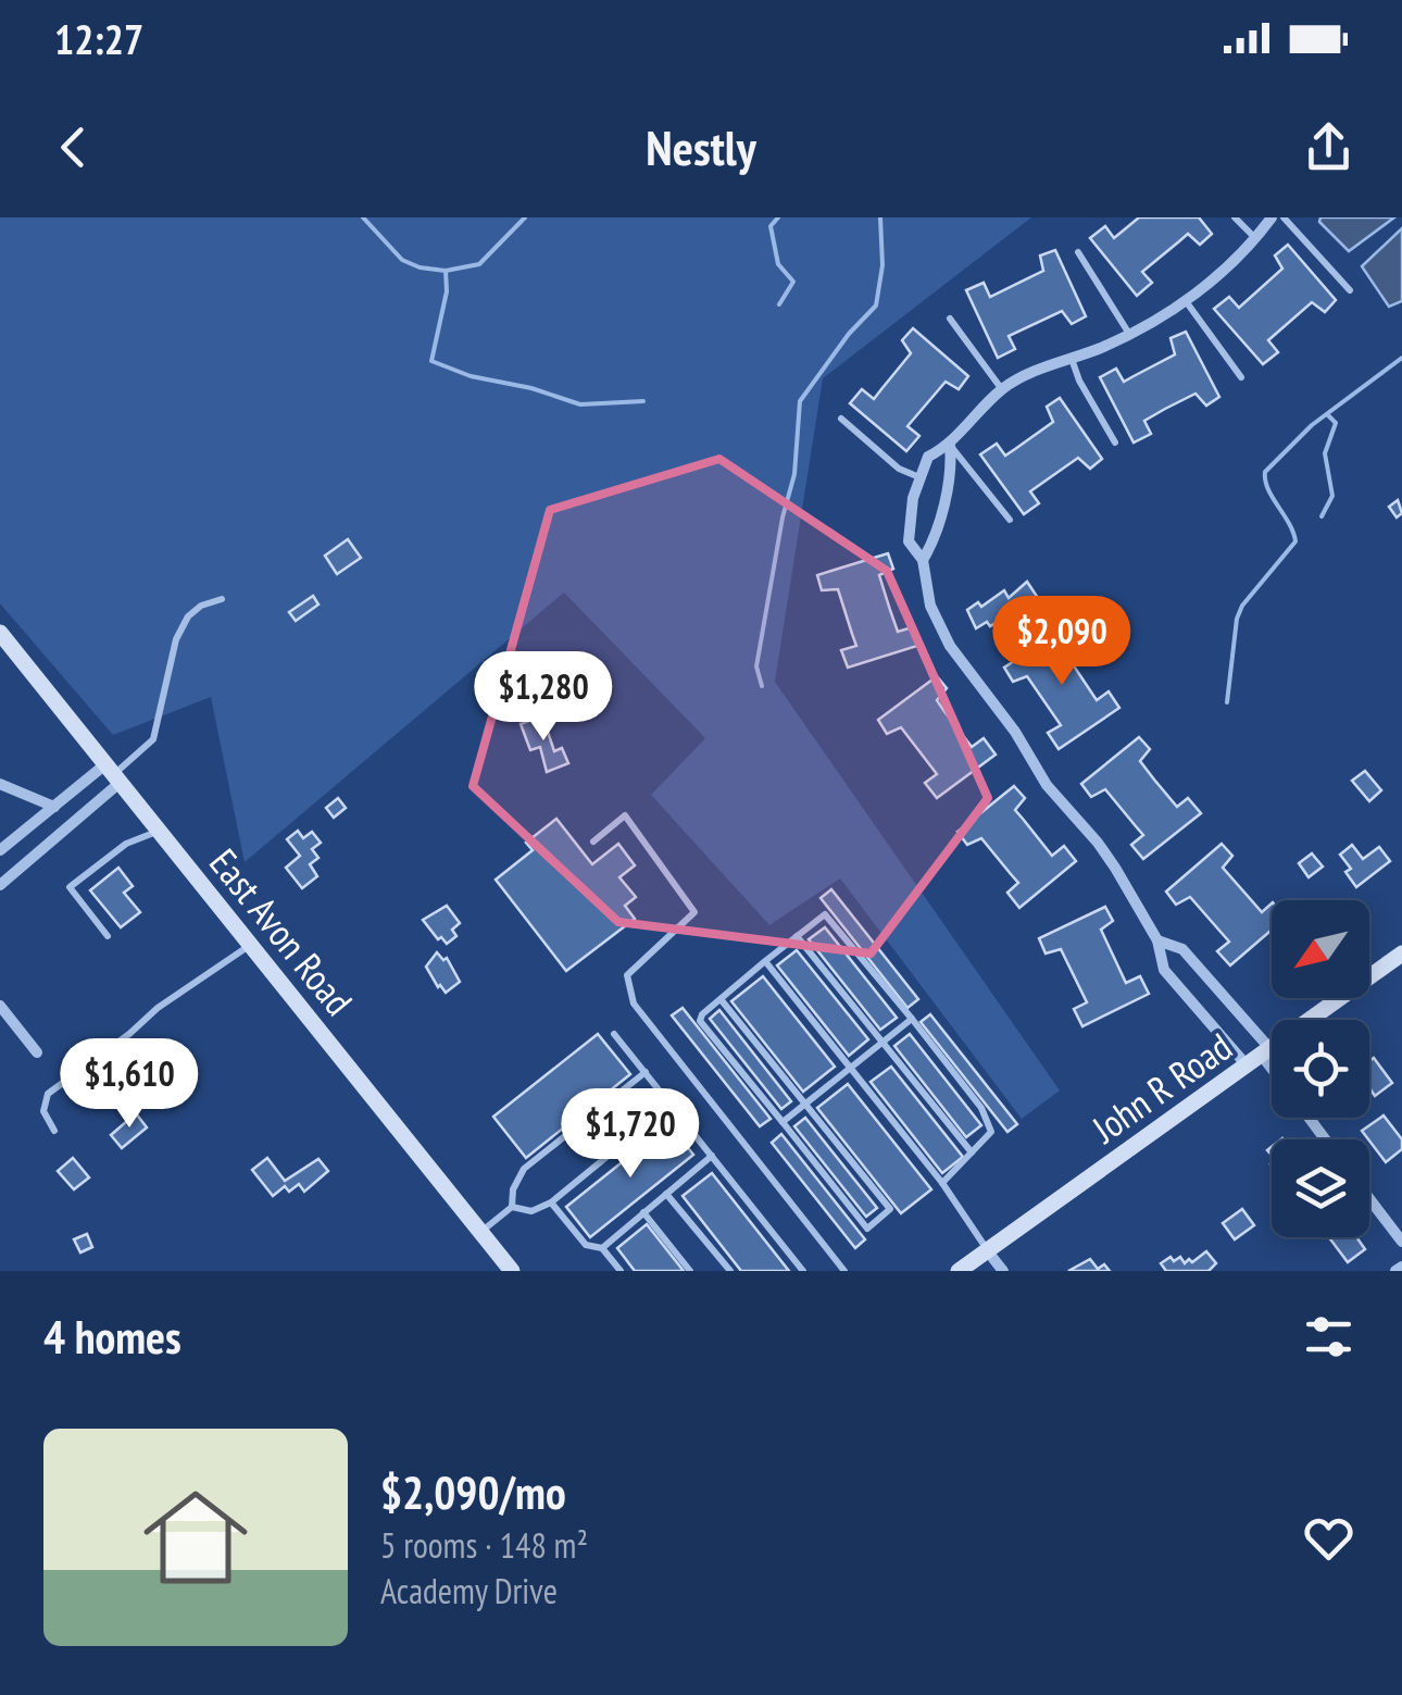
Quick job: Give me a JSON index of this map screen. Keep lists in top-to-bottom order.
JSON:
{
  "streets": {
    "main road": ["East Avon Road", "John R Road"]
  },
  "north": "bottom left",
  "page": {
    "status": "12:27",
    "header": "Nestly",
    "price": [
      "$2,090",
      "$1,280",
      "$1,610",
      "$1,720"
    ],
    "heading": "4 homes",
    "list": [
      {
        "name": "$2,090/mo",
        "note": "5 rooms · 148 m² · Academy Drive"
      }
    ]
  }
}
